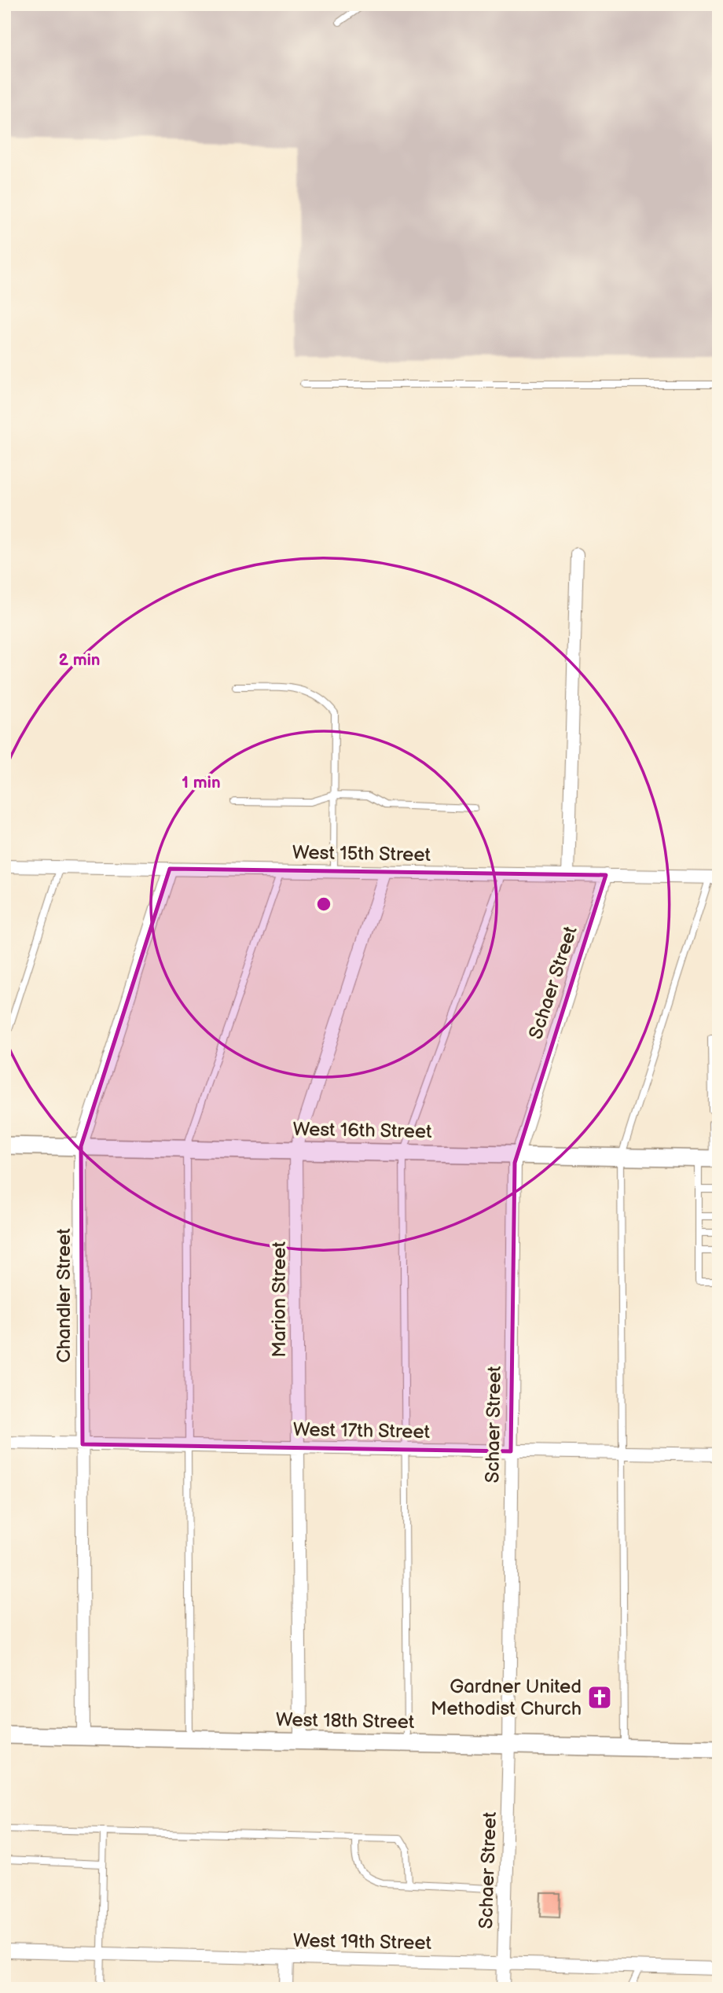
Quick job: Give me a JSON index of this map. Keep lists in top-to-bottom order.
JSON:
{
  "streets": {
    "street": [
      "West 15th Street",
      "Schaer Street",
      "West 16th Street",
      "Chandler Street",
      "Marion Street",
      "West 17th Street",
      "West 18th Street",
      "West 19th Street"
    ]
  },
  "crossings": [
    ["West 15th Street", "Schaer Street"],
    ["West 15th Street", "Chandler Street"],
    ["West 15th Street", "Marion Street"],
    ["Schaer Street", "West 16th Street"],
    ["Schaer Street", "West 17th Street"],
    ["Schaer Street", "West 18th Street"],
    ["Schaer Street", "West 19th Street"],
    ["West 16th Street", "Chandler Street"],
    ["West 16th Street", "Marion Street"],
    ["Chandler Street", "West 17th Street"],
    ["Chandler Street", "West 18th Street"],
    ["Marion Street", "West 17th Street"],
    ["Marion Street", "West 18th Street"]
  ],
  "places": {
    "church": ["Gardner United Methodist Church"]
  },
  "rings": ["2 min", "1 min"]
}
